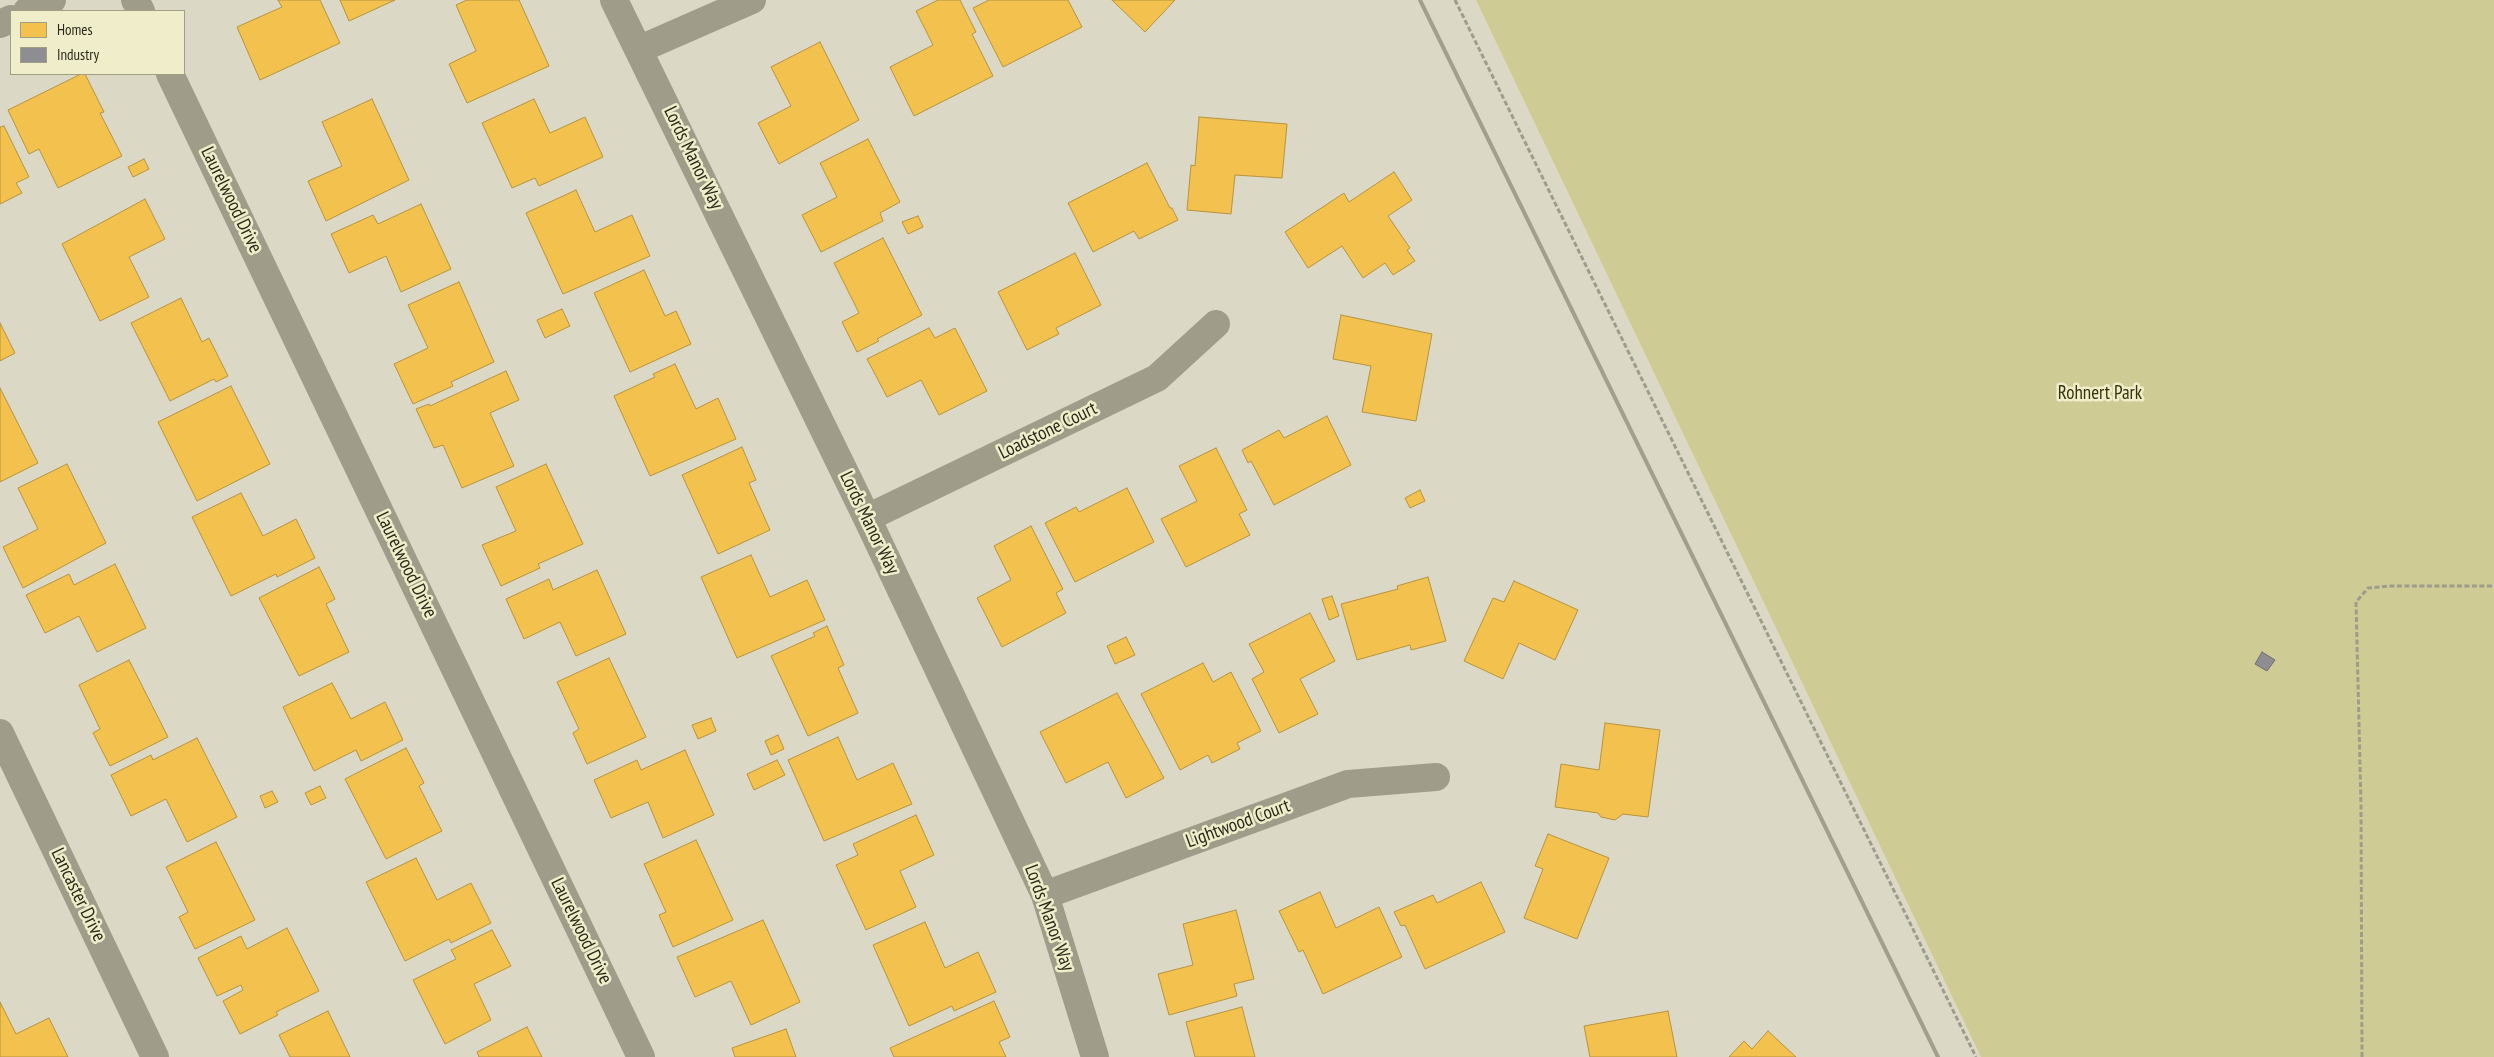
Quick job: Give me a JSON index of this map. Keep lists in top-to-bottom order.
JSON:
{
  "streets": {
    "street": [
      "Lords Manor Way",
      "Laurelwood Drive",
      "Loadstone Court",
      "Lightwood Court",
      "Lancaster Drive"
    ]
  },
  "crossings": [
    ["Lords Manor Way", "Loadstone Court"],
    ["Lords Manor Way", "Lightwood Court"]
  ],
  "parks": ["Rohnert Park"],
  "legend": ["Homes", "Industry"]
}
